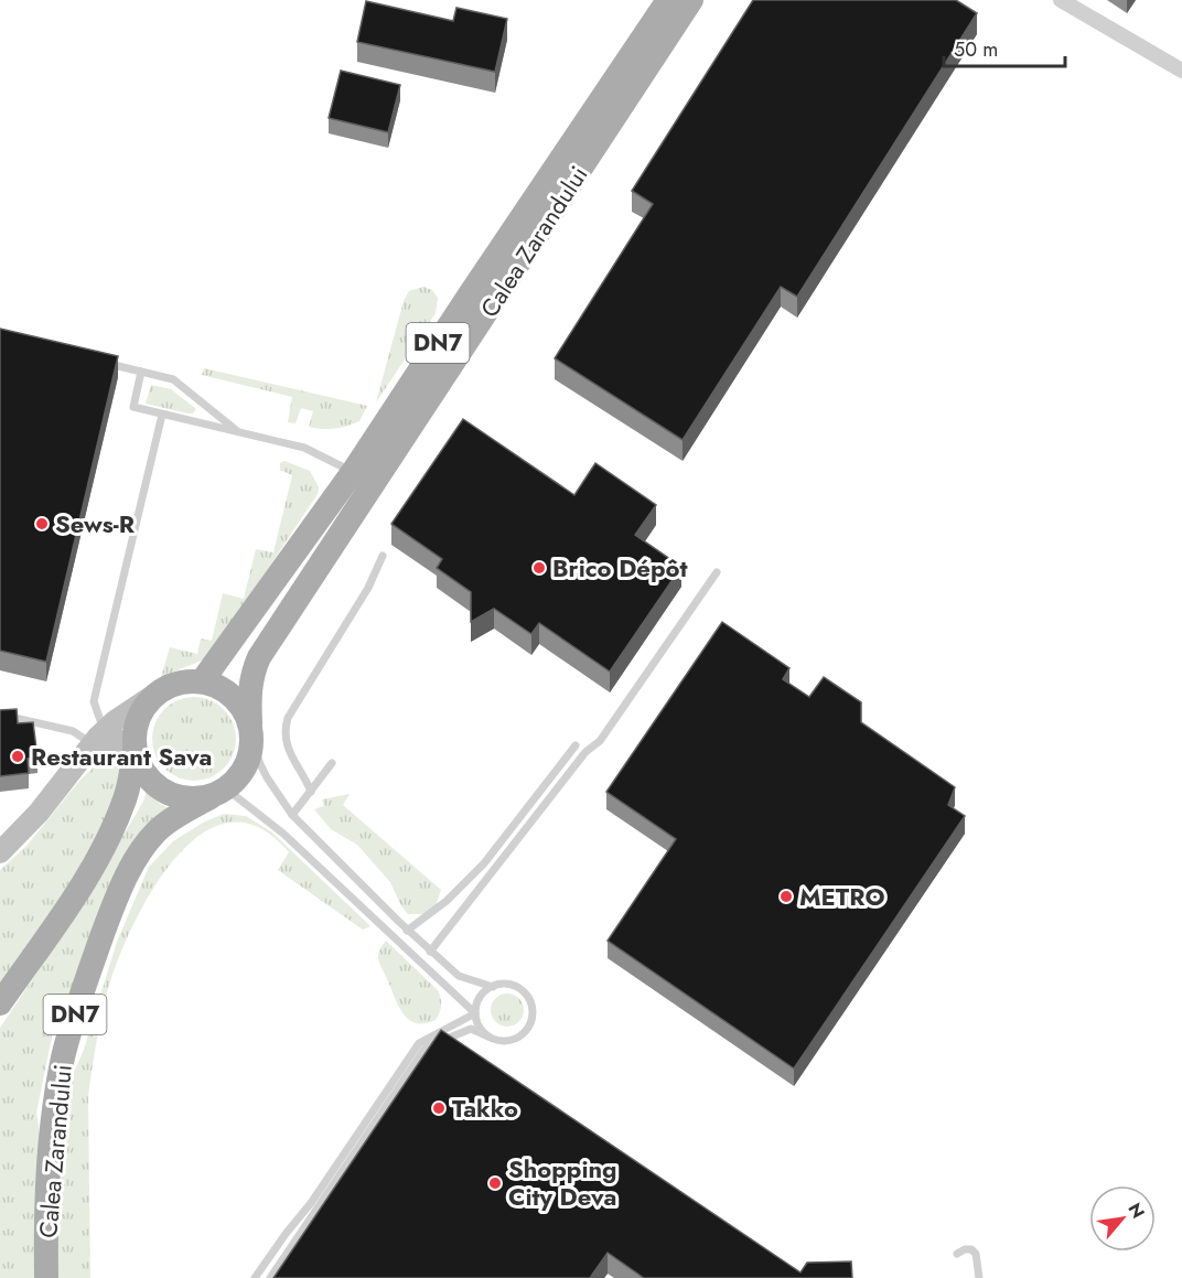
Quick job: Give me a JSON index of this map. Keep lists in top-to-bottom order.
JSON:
{
  "streets": {
    "main road": ["Calea Zarandului", "DN7"]
  },
  "crossings": [
    ["Calea Zarandului", "DN7"]
  ],
  "places": [
    "Sews-R",
    "Brico Dépôt",
    "Restaurant Sava",
    "METRO",
    "Takko",
    "Shopping City Deva"
  ],
  "scale_bar": "50 m",
  "north": "top right"
}
